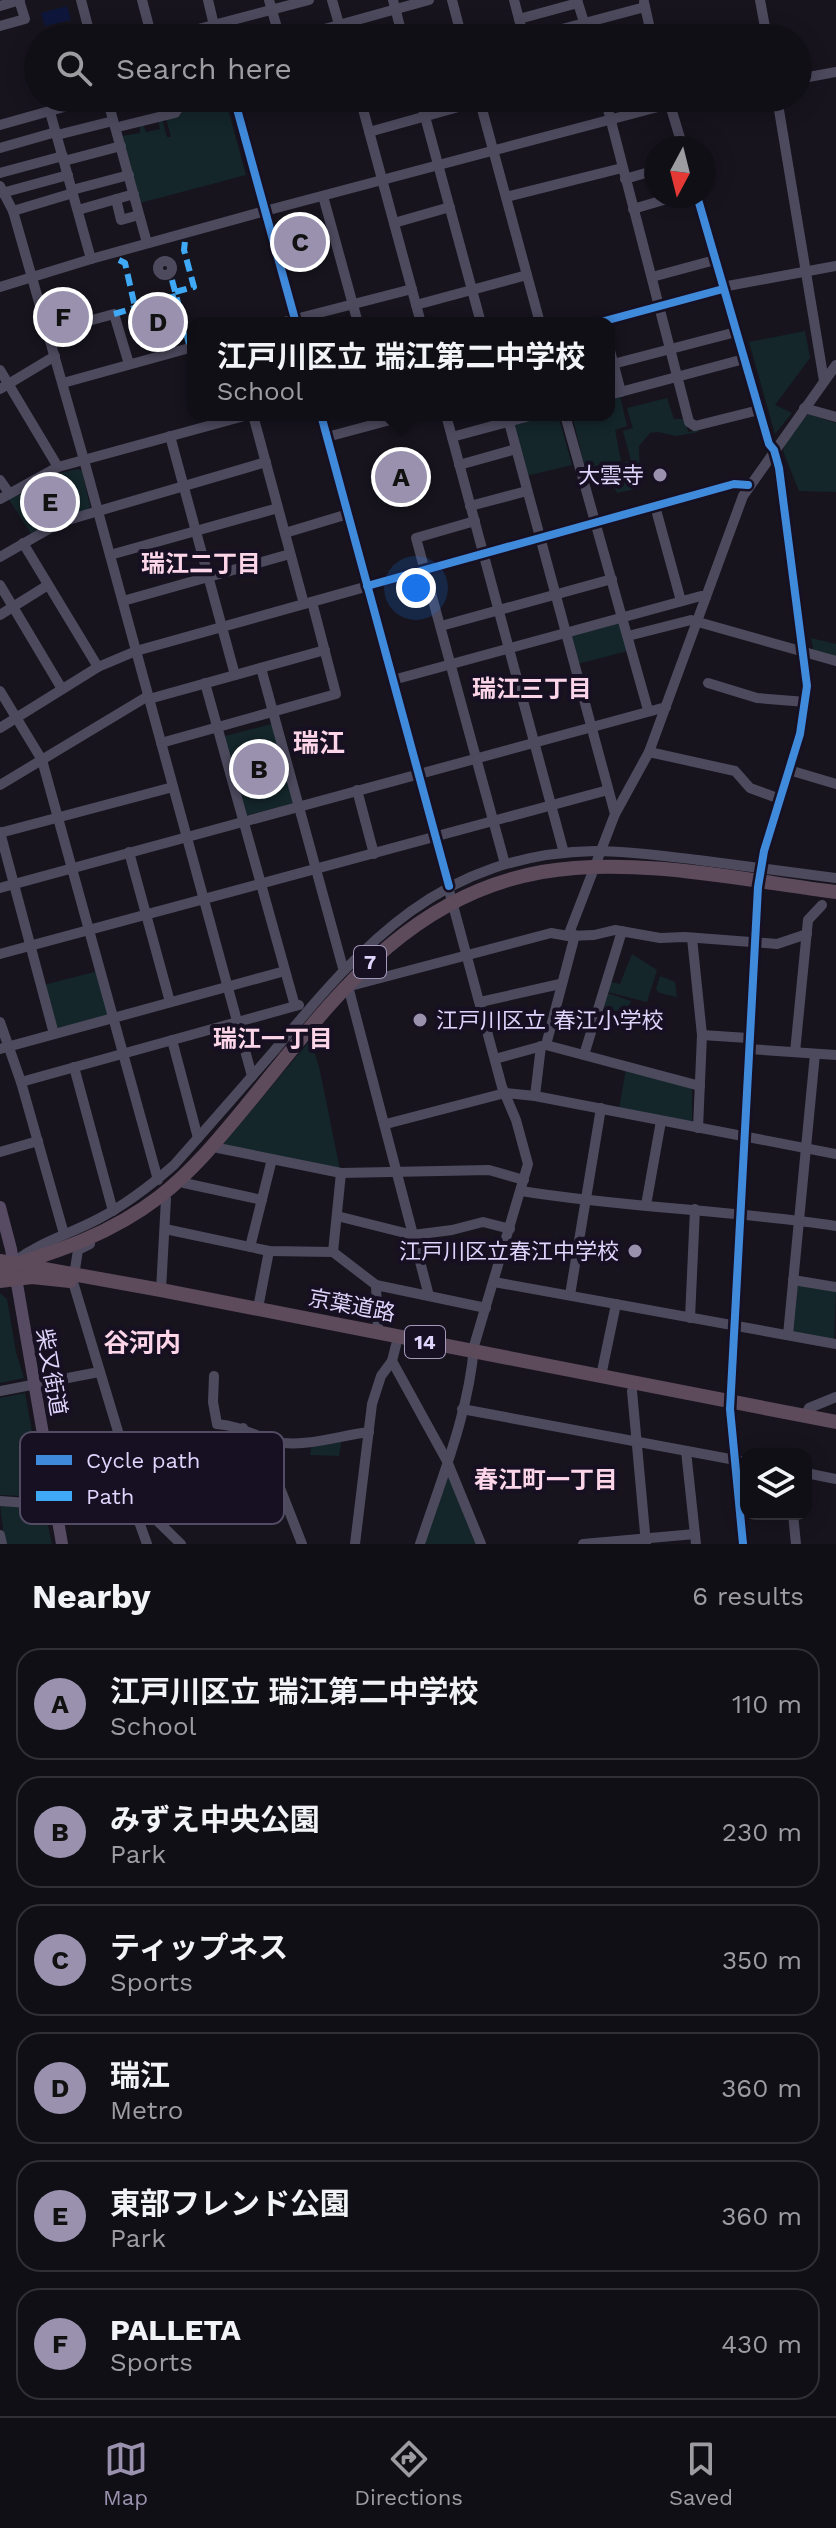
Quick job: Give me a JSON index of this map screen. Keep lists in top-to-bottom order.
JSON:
{
  "streets": {
    "highway": ["7", "京葉道路", "14"],
    "main road": ["柴又街道"]
  },
  "crossings": [
    ["7", "京葉道路"],
    ["7", "柴又街道"],
    ["京葉道路", "柴又街道"]
  ],
  "districts": [
    "瑞江二丁目",
    "瑞江三丁目",
    "瑞江",
    "瑞江一丁目",
    "谷河内",
    "春江町一丁目"
  ],
  "places": ["大雲寺", "江戸川区立 春江小学校", "江戸川区立春江中学校"],
  "legend": ["Cycle path", "Path"],
  "north": "bottom",
  "page": {
    "search": "Search here",
    "pins": [
      "C",
      "F",
      "D",
      "A",
      "E",
      "B"
    ],
    "popup": ["江戸川区立 瑞江第二中学校", "School"],
    "heading": ["Nearby", "6 results"],
    "list": [
      {
        "mark": "A",
        "name": "江戸川区立 瑞江第二中学校",
        "note": "School",
        "value": "110 m"
      },
      {
        "mark": "B",
        "name": "みずえ中央公園",
        "note": "Park",
        "value": "230 m"
      },
      {
        "mark": "C",
        "name": "ティップネス",
        "note": "Sports",
        "value": "350 m"
      },
      {
        "mark": "D",
        "name": "瑞江",
        "note": "Metro",
        "value": "360 m"
      },
      {
        "mark": "E",
        "name": "東部フレンド公園",
        "note": "Park",
        "value": "360 m"
      },
      {
        "mark": "F",
        "name": "PALLETA",
        "note": "Sports",
        "value": "430 m"
      }
    ],
    "nav": ["Map", "Directions", "Saved"]
  }
}
